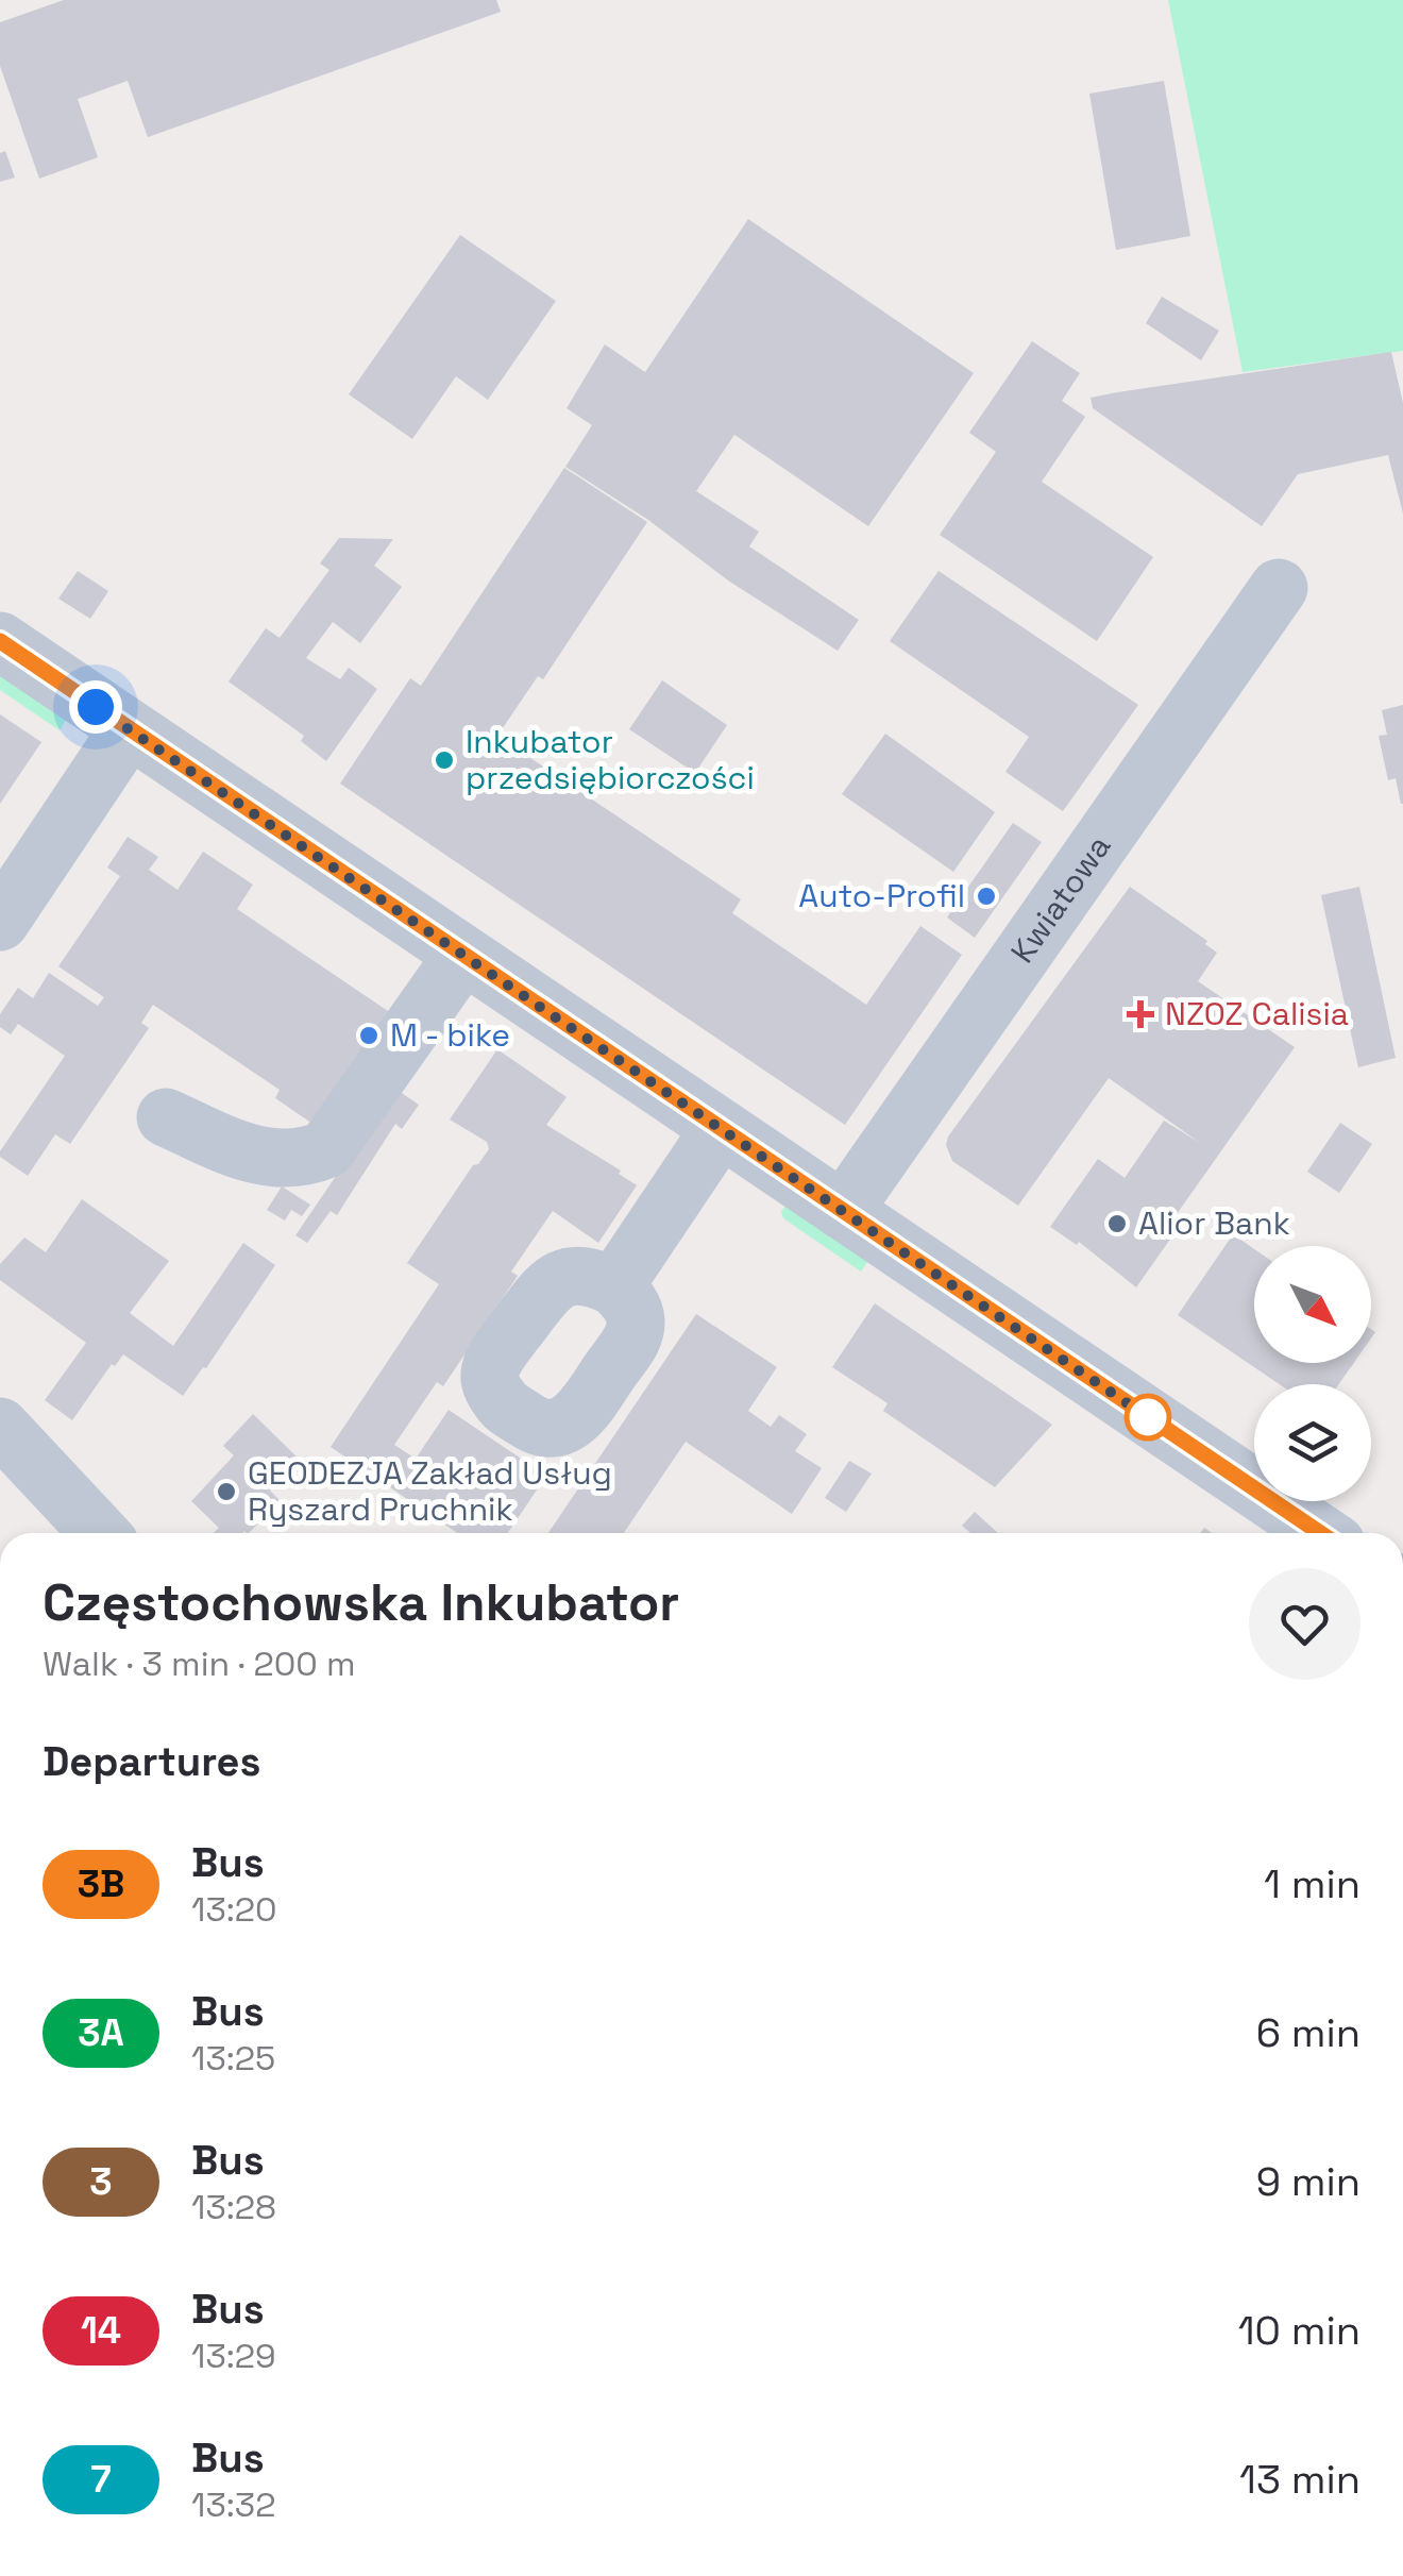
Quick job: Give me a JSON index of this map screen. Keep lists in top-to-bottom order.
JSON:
{
  "streets": {
    "street": ["Kwiatowa"]
  },
  "places": {
    "other": [
      "Inkubator przedsiębiorczości",
      "Auto-Profil",
      "M - bike",
      "Alior Bank",
      "GEODEZJA Zakład Usług Ryszard Pruchnik"
    ],
    "health": ["NZOZ Calisia"]
  },
  "lines": ["bus line 3B"],
  "north": "bottom right",
  "page": {
    "heading": [
      ["Częstochowska Inkubator", "Walk · 3 min · 200 m"],
      "Departures"
    ],
    "list": [
      {
        "mark": "3B",
        "name": "Bus",
        "note": "13:20",
        "value": "1 min"
      },
      {
        "mark": "3A",
        "name": "Bus",
        "note": "13:25",
        "value": "6 min"
      },
      {
        "mark": "3",
        "name": "Bus",
        "note": "13:28",
        "value": "9 min"
      },
      {
        "mark": "14",
        "name": "Bus",
        "note": "13:29",
        "value": "10 min"
      },
      {
        "mark": "7",
        "name": "Bus",
        "note": "13:32",
        "value": "13 min"
      }
    ]
  }
}
